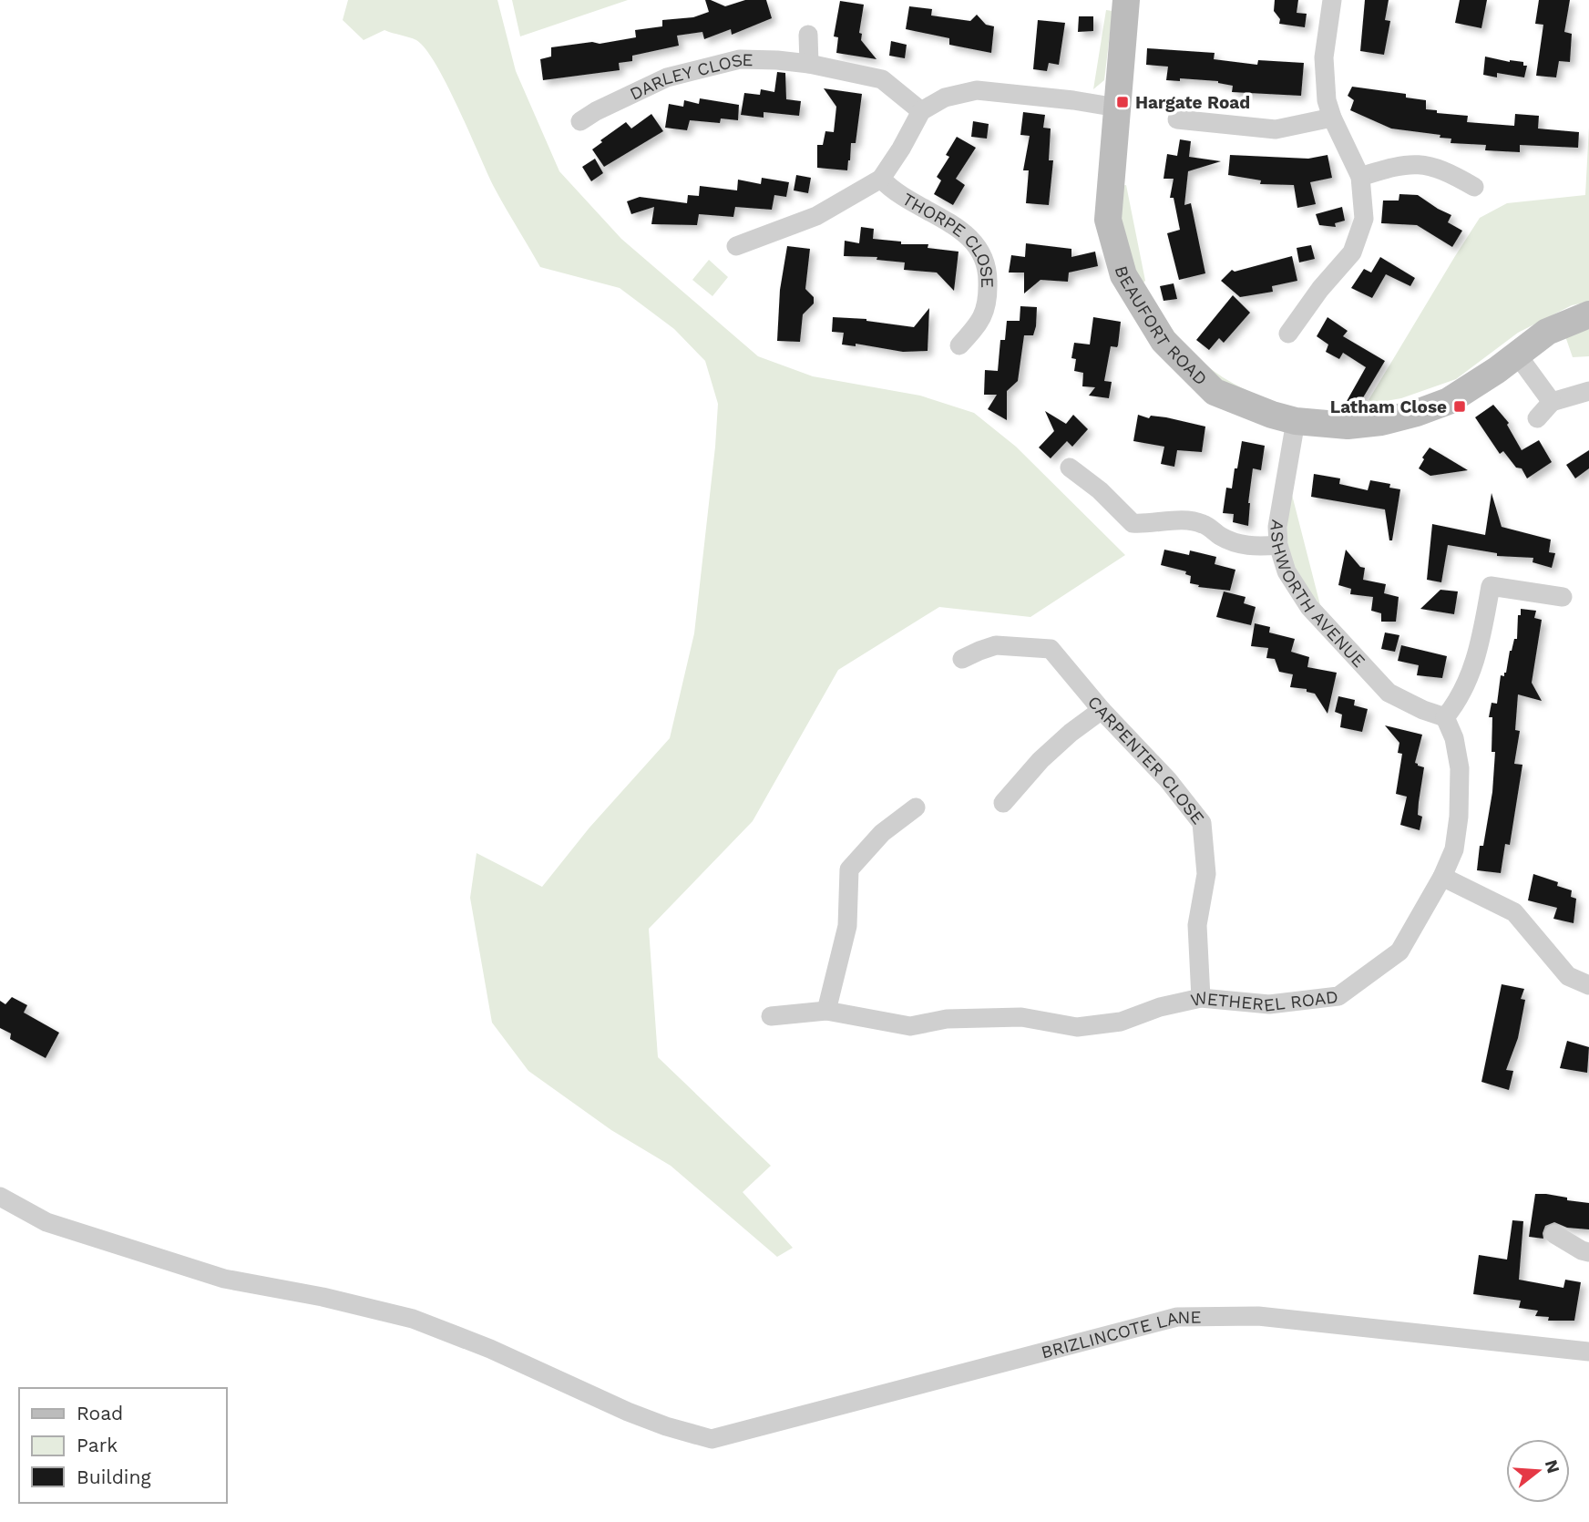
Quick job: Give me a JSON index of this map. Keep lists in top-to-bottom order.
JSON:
{
  "streets": {
    "street": [
      "DARLEY CLOSE",
      "THORPE CLOSE",
      "BEAUFORT ROAD",
      "ASHWORTH AVENUE",
      "CARPENTER CLOSE",
      "WETHEREL ROAD",
      "BRIZLINCOTE LANE"
    ]
  },
  "crossings": [
    ["BEAUFORT ROAD", "ASHWORTH AVENUE"],
    ["ASHWORTH AVENUE", "WETHEREL ROAD"],
    ["CARPENTER CLOSE", "WETHEREL ROAD"]
  ],
  "places": {
    "transit": ["Hargate Road", "Latham Close"]
  },
  "legend": ["Road", "Park", "Building"],
  "north": "right"
}
